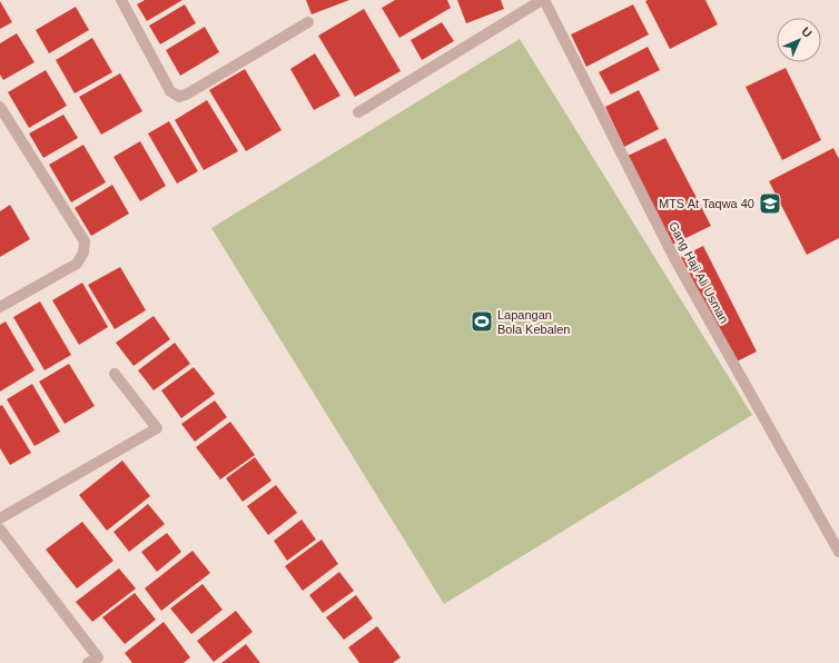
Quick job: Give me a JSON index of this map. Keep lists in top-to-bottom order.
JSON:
{
  "streets": {
    "street": ["Gang Haji Ali Usman"]
  },
  "places": {
    "school or university": ["MTS At Taqwa 40"],
    "sports": ["Lapangan Bola Kebalen"]
  },
  "north": "top right"
}
